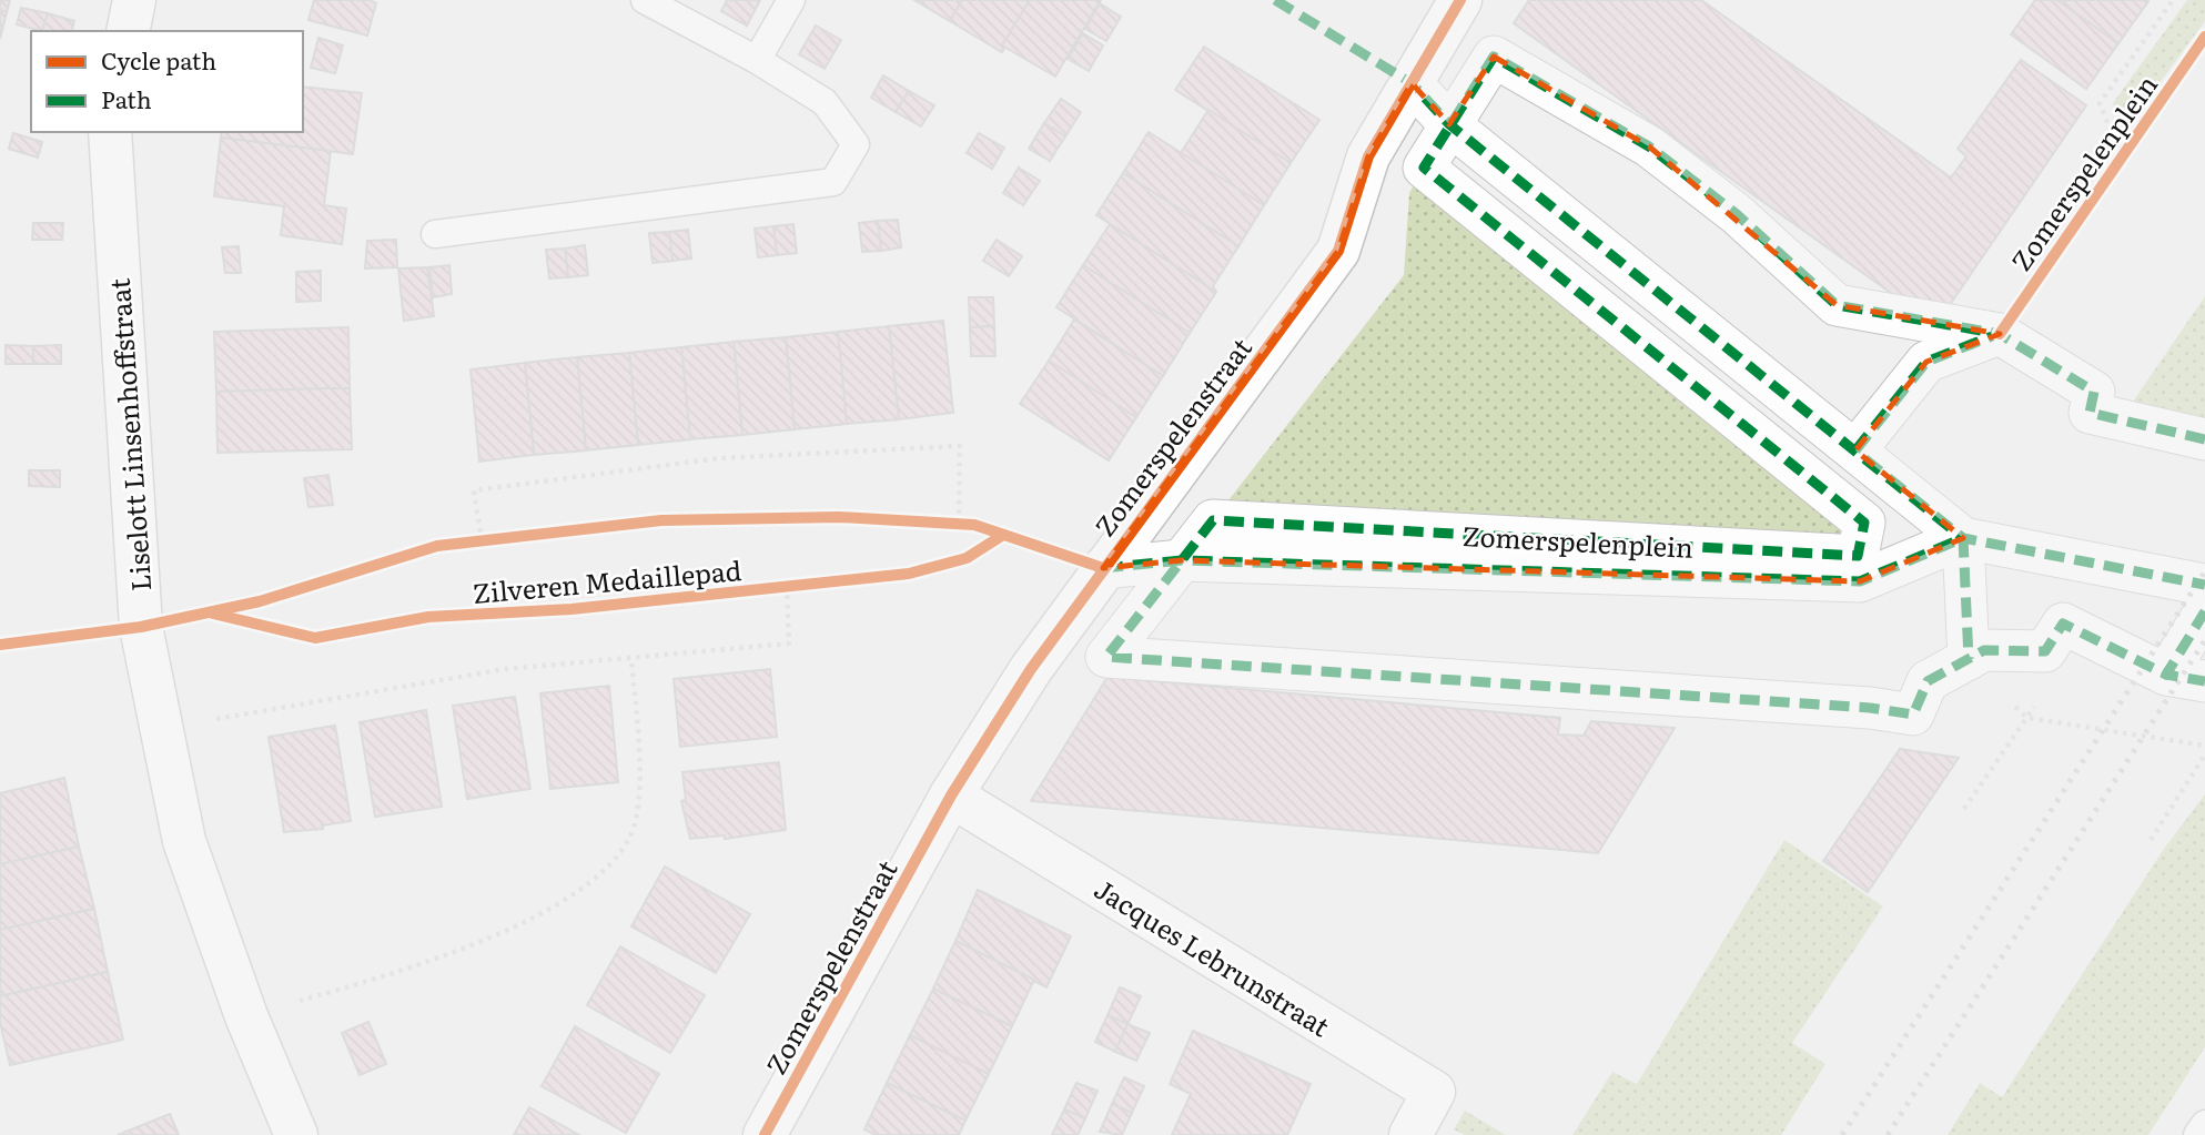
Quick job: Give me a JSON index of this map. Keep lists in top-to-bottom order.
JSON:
{
  "streets": {
    "street": [
      "Zomerspelenplein",
      "Liselott Linsenhoffstraat",
      "Zomerspelenstraat",
      "Jacques Lebrunstraat"
    ],
    "cycle path": ["Zilveren Medaillepad"]
  },
  "crossings": [
    ["Zomerspelenplein", "Zomerspelenstraat"],
    ["Zomerspelenstraat", "Jacques Lebrunstraat"]
  ],
  "legend": ["Cycle path", "Path"]
}
